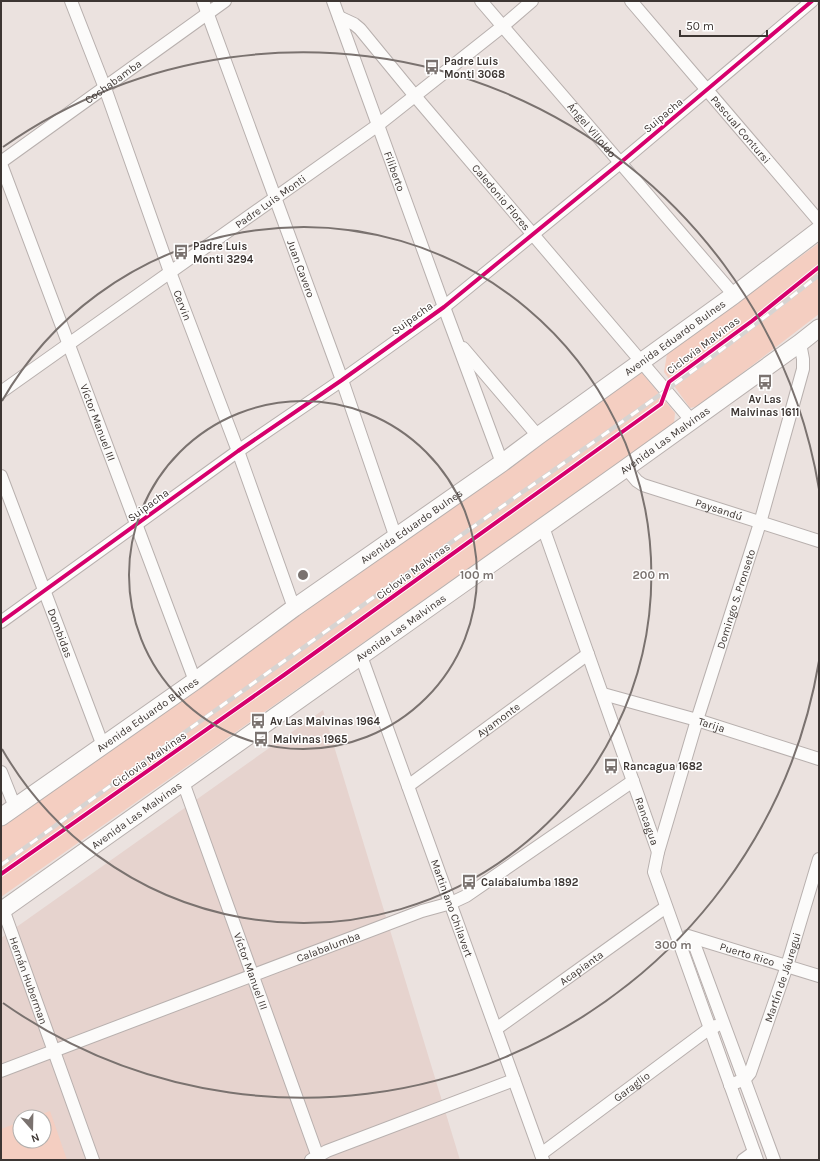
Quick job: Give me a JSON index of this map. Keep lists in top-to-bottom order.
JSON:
{
  "streets": {
    "main road": ["Avenida Eduardo Bulnes", "Avenida Las Malvinas"],
    "street": [
      "Cochabamba",
      "Suipacha",
      "Ángel Villoldo",
      "Pascual Contursi",
      "Filiberto",
      "Caledonio Flores",
      "Padre Luis Monti",
      "Juan Cavero",
      "Cervin",
      "Víctor Manuel III",
      "Paysandú",
      "Domingo S. Pronseto",
      "Dombidas",
      "Ayamonte",
      "Tarija",
      "Rancagua",
      "Martiniano Chilavert",
      "Calabalumba",
      "Puerto Rico",
      "Acapianta",
      "Martín de Jáuregui",
      "Hernán Huberman",
      "Garaglio"
    ],
    "cycle path": ["Ciclovia Malvinas"]
  },
  "crossings": [
    ["Cochabamba", "Juan Cavero"],
    ["Cochabamba", "Cervin"],
    ["Cochabamba", "Víctor Manuel III"],
    ["Suipacha", "Ángel Villoldo"],
    ["Suipacha", "Pascual Contursi"],
    ["Suipacha", "Filiberto"],
    ["Suipacha", "Caledonio Flores"],
    ["Suipacha", "Juan Cavero"],
    ["Suipacha", "Cervin"],
    ["Suipacha", "Víctor Manuel III"],
    ["Suipacha", "Dombidas"],
    ["Ángel Villoldo", "Padre Luis Monti"],
    ["Ángel Villoldo", "Avenida Eduardo Bulnes"],
    ["Filiberto", "Caledonio Flores"],
    ["Filiberto", "Padre Luis Monti"],
    ["Filiberto", "Avenida Eduardo Bulnes"],
    ["Caledonio Flores", "Padre Luis Monti"],
    ["Caledonio Flores", "Avenida Eduardo Bulnes"],
    ["Caledonio Flores", "Avenida Las Malvinas"],
    ["Padre Luis Monti", "Juan Cavero"],
    ["Padre Luis Monti", "Cervin"],
    ["Padre Luis Monti", "Víctor Manuel III"],
    ["Juan Cavero", "Avenida Eduardo Bulnes"],
    ["Cervin", "Avenida Eduardo Bulnes"],
    ["Avenida Eduardo Bulnes", "Víctor Manuel III"],
    ["Avenida Eduardo Bulnes", "Dombidas"],
    ["Víctor Manuel III", "Avenida Las Malvinas"],
    ["Víctor Manuel III", "Calabalumba"],
    ["Avenida Las Malvinas", "Paysandú"],
    ["Avenida Las Malvinas", "Domingo S. Pronseto"],
    ["Avenida Las Malvinas", "Rancagua"],
    ["Avenida Las Malvinas", "Martiniano Chilavert"],
    ["Avenida Las Malvinas", "Hernán Huberman"],
    ["Paysandú", "Domingo S. Pronseto"],
    ["Domingo S. Pronseto", "Tarija"],
    ["Domingo S. Pronseto", "Rancagua"],
    ["Ayamonte", "Rancagua"],
    ["Ayamonte", "Martiniano Chilavert"],
    ["Tarija", "Rancagua"],
    ["Rancagua", "Calabalumba"],
    ["Rancagua", "Puerto Rico"],
    ["Rancagua", "Acapianta"],
    ["Rancagua", "Garaglio"],
    ["Martiniano Chilavert", "Calabalumba"],
    ["Martiniano Chilavert", "Acapianta"],
    ["Martiniano Chilavert", "Garaglio"],
    ["Calabalumba", "Hernán Huberman"],
    ["Puerto Rico", "Martín de Jáuregui"]
  ],
  "places": {
    "bus stop": [
      "Padre Luis Monti 3068",
      "Padre Luis Monti 3294",
      "Av Las Malvinas 1611",
      "Av Las Malvinas 1964",
      "Malvinas 1965",
      "Rancagua 1682",
      "Calabalumba 1892"
    ]
  },
  "scale_bar": "50 m",
  "north": "bottom",
  "rings": ["100 m", "200 m", "300 m"]
}
